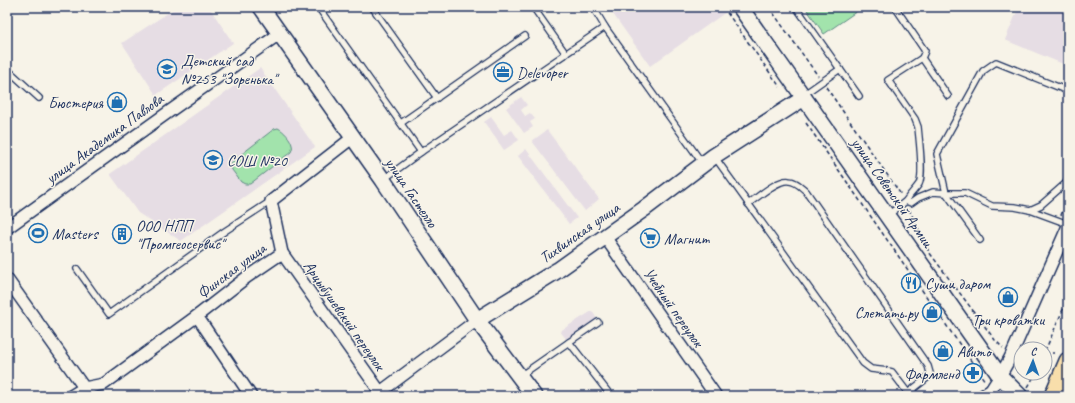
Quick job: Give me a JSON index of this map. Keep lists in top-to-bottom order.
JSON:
{
  "streets": {
    "street": [
      "улица Академика Павлова",
      "улица Гастелло",
      "улица Советской Армии",
      "Тихвинская улица",
      "Финская улица",
      "Учебный переулок",
      "Арцыбушевский переулок"
    ]
  },
  "crossings": [
    ["улица Академика Павлова", "улица Гастелло"],
    ["улица Гастелло", "Тихвинская улица"],
    ["улица Советской Армии", "Тихвинская улица"],
    ["Тихвинская улица", "Учебный переулок"],
    ["Тихвинская улица", "Арцыбушевский переулок"],
    ["Финская улица", "Арцыбушевский переулок"]
  ],
  "places": {
    "school or university": ["Детский сад №253 \"Зоренька\"", "СОШ №20"],
    "office": ["Delevoper"],
    "shop": [
      "Бюстерия",
      "Три кроватки",
      "Слетать.ру",
      "Авито"
    ],
    "sports": ["Masters"],
    "building": ["ООО НПП \"Промгеосервис\""],
    "supermarket": ["Магнит"],
    "restaurant": ["Суши даром"],
    "pharmacy": ["Фармленд"]
  },
  "north": "top"
}
